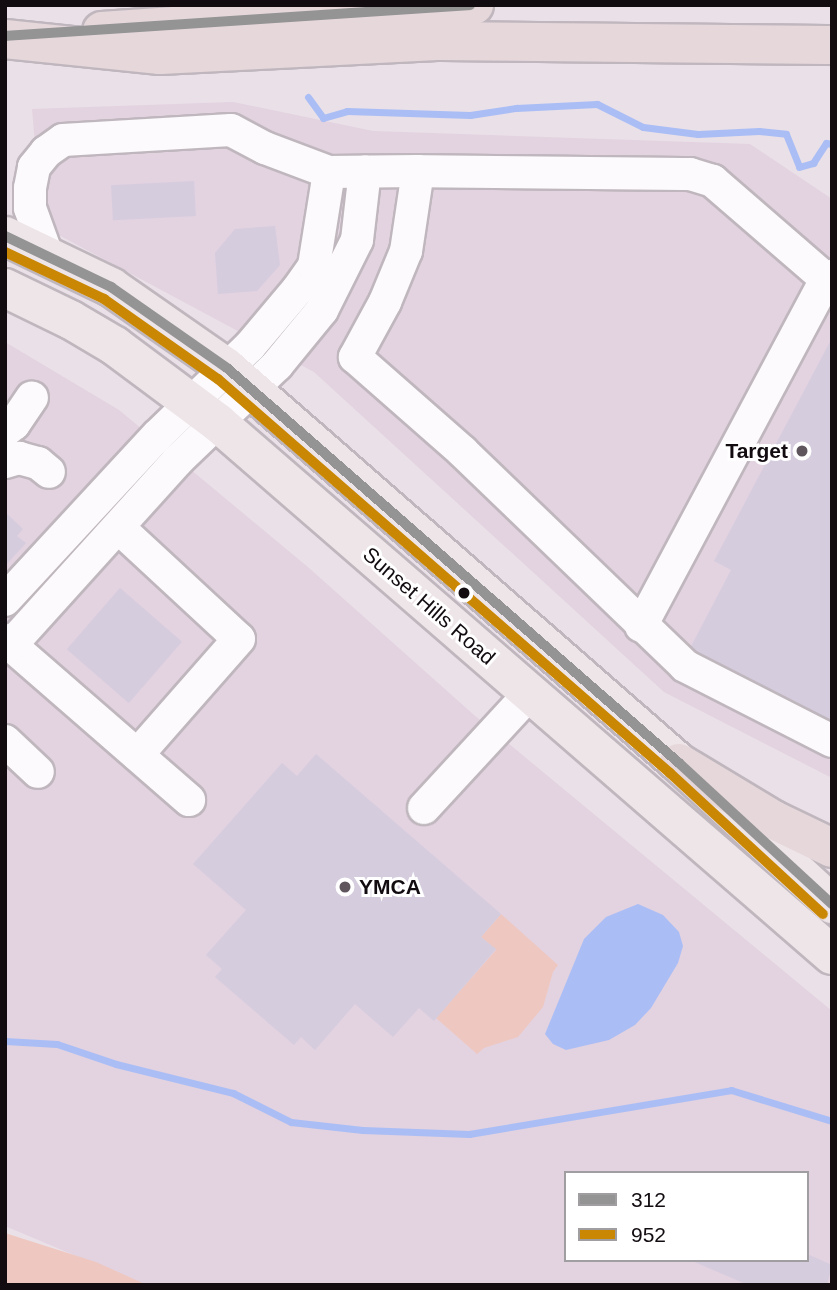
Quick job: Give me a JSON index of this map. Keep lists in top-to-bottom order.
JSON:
{
  "streets": {
    "main road": ["Sunset Hills Road"]
  },
  "places": ["Target", "YMCA"],
  "lines": ["transit line 312", "transit line 952"],
  "legend": ["312", "952"]
}
